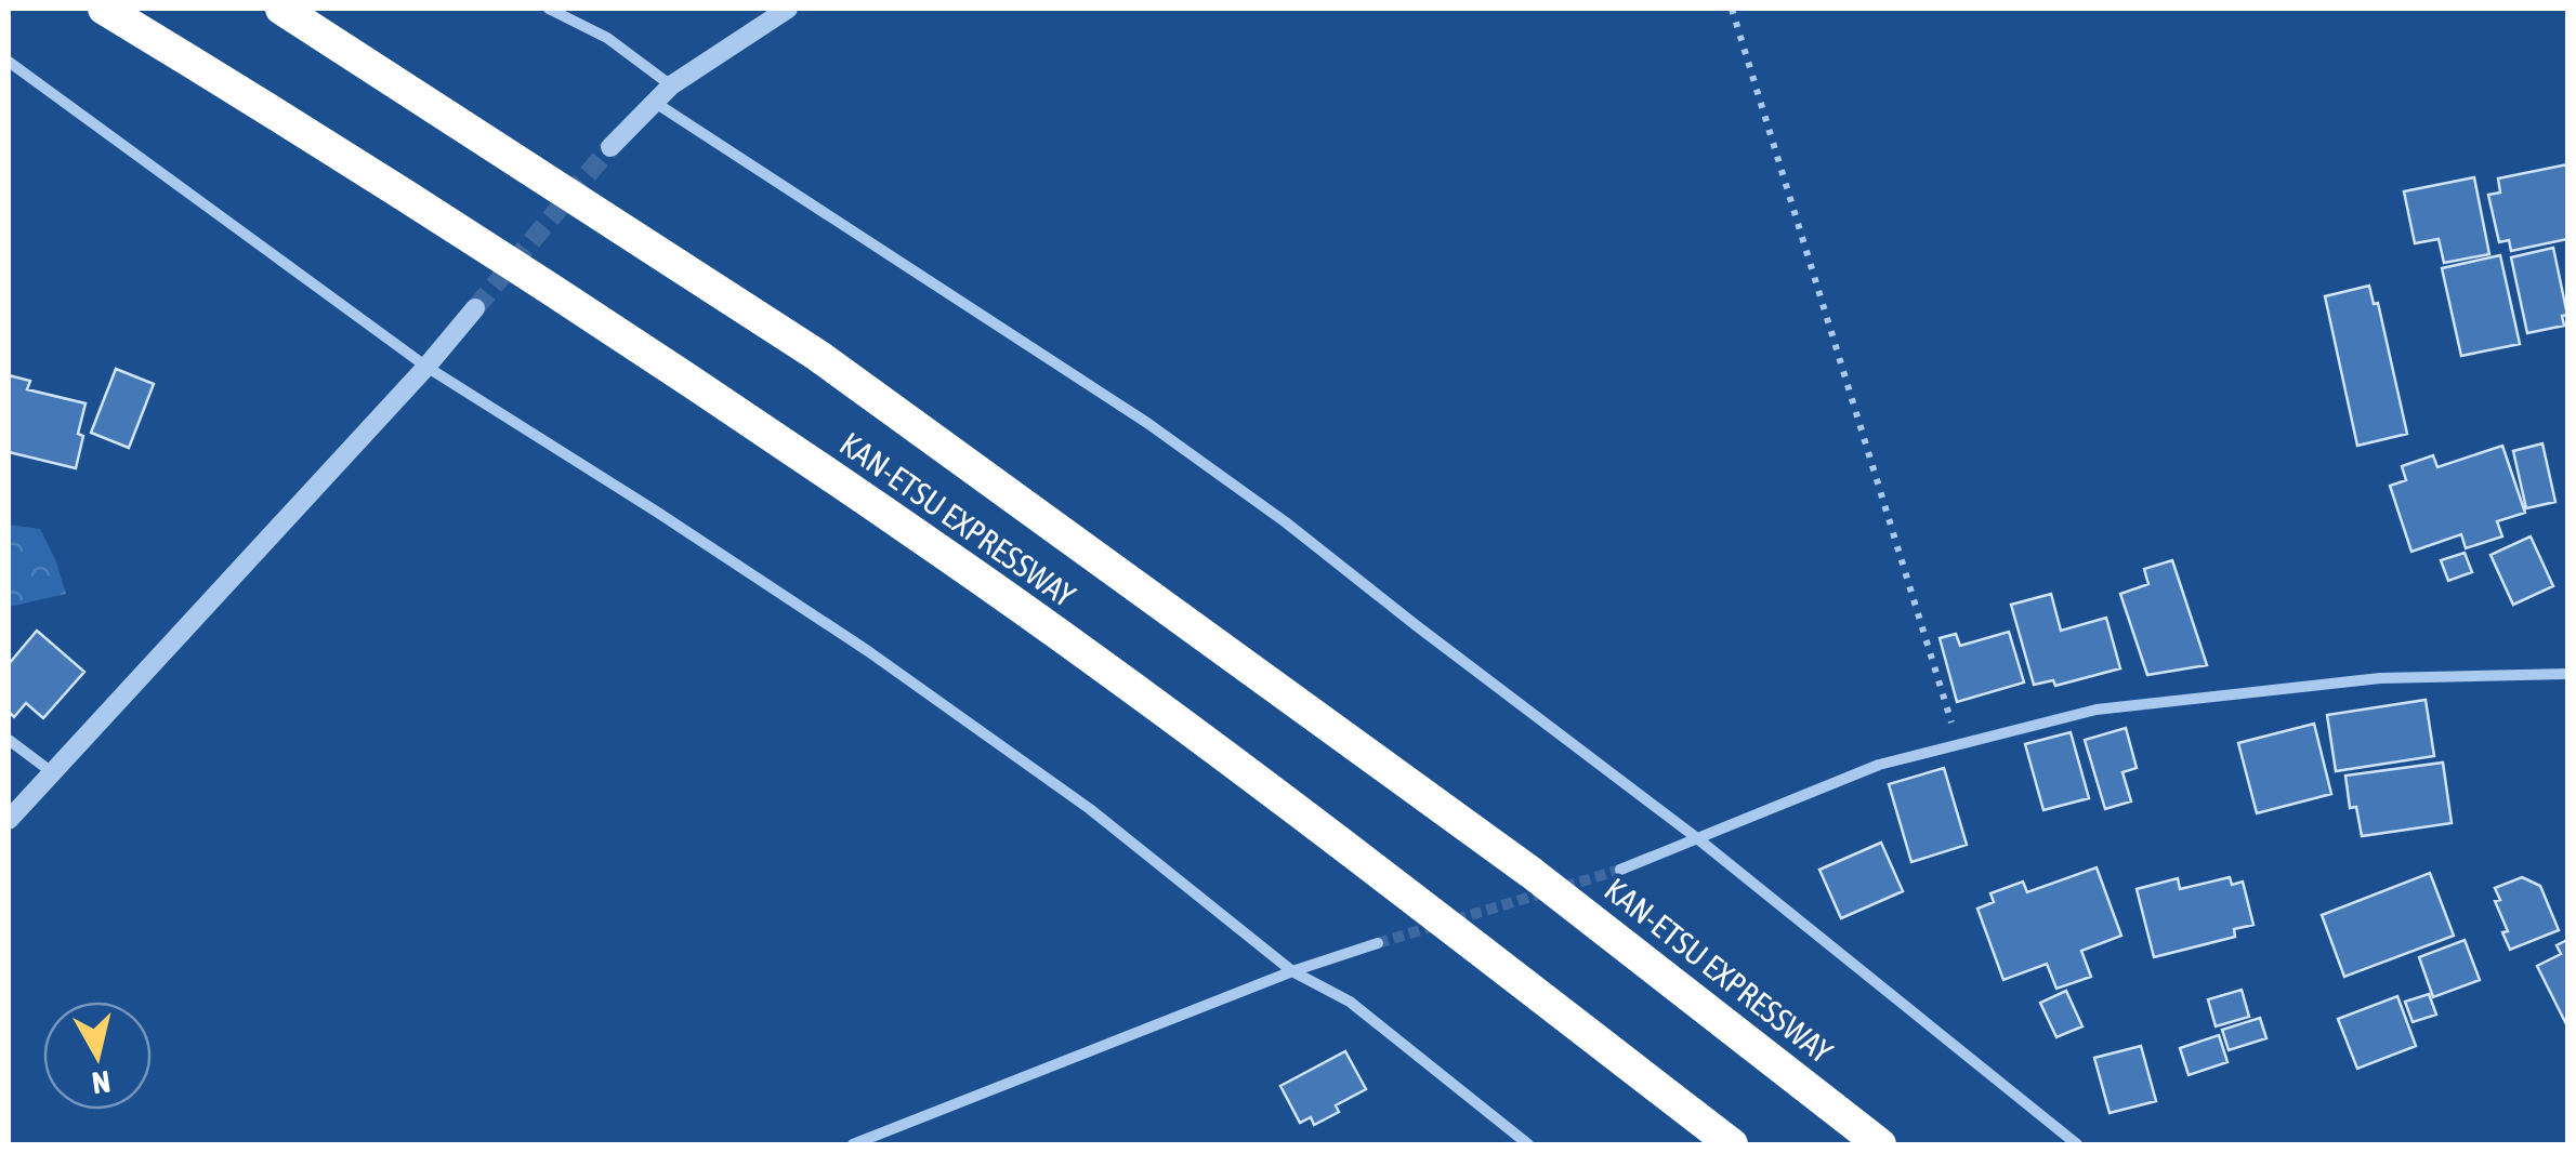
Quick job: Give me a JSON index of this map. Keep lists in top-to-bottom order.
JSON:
{
  "streets": {
    "highway": ["KAN-ETSU EXPRESSWAY"]
  },
  "north": "bottom"
}
